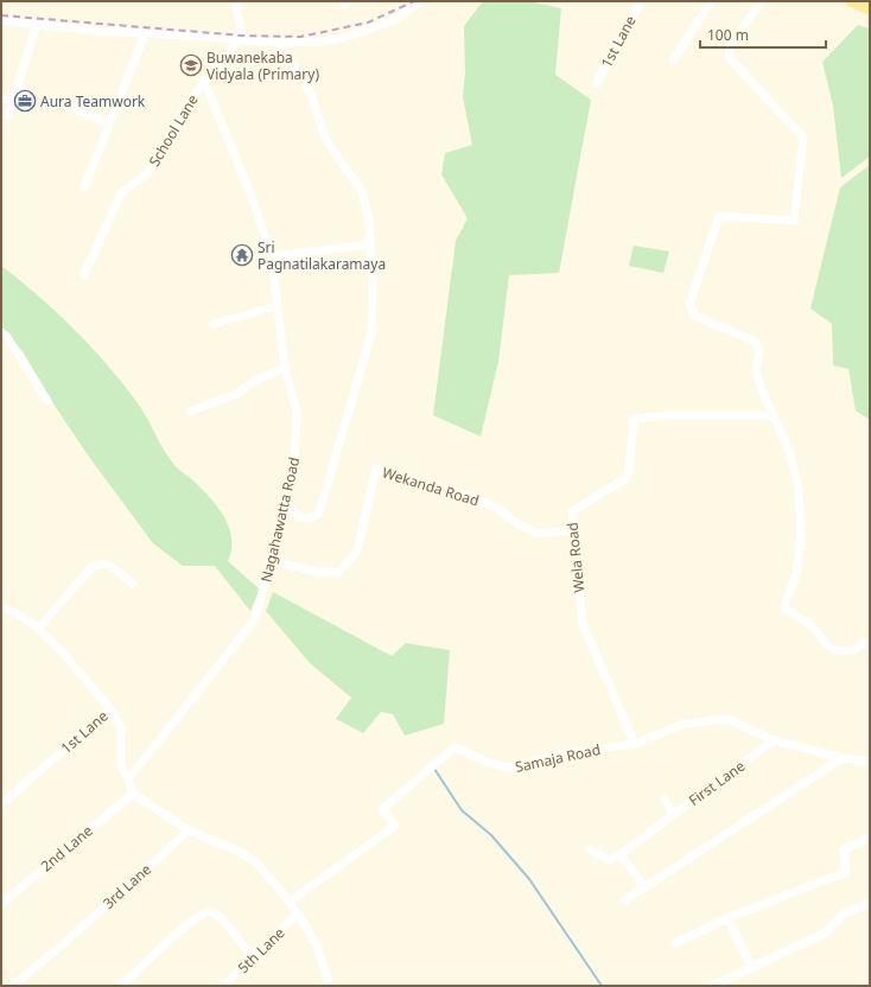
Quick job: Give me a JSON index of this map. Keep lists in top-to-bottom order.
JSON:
{
  "streets": {
    "street": [
      "1st Lane",
      "School Lane",
      "Wekanda Road",
      "Nagahawatta Road",
      "Wela Road",
      "Samaja Road",
      "First Lane",
      "2nd Lane",
      "3rd Lane",
      "5th Lane"
    ]
  },
  "crossings": [
    ["1st Lane", "Nagahawatta Road"],
    ["School Lane", "Nagahawatta Road"],
    ["Wekanda Road", "Nagahawatta Road"],
    ["Wekanda Road", "Wela Road"],
    ["Wela Road", "Samaja Road"],
    ["Samaja Road", "First Lane"]
  ],
  "places": {
    "school or university": ["Buwanekaba Vidyala (Primary)"],
    "office": ["Aura Teamwork"],
    "temple": ["Sri Pagnatilakaramaya"]
  },
  "scale_bar": "100 m"
}
